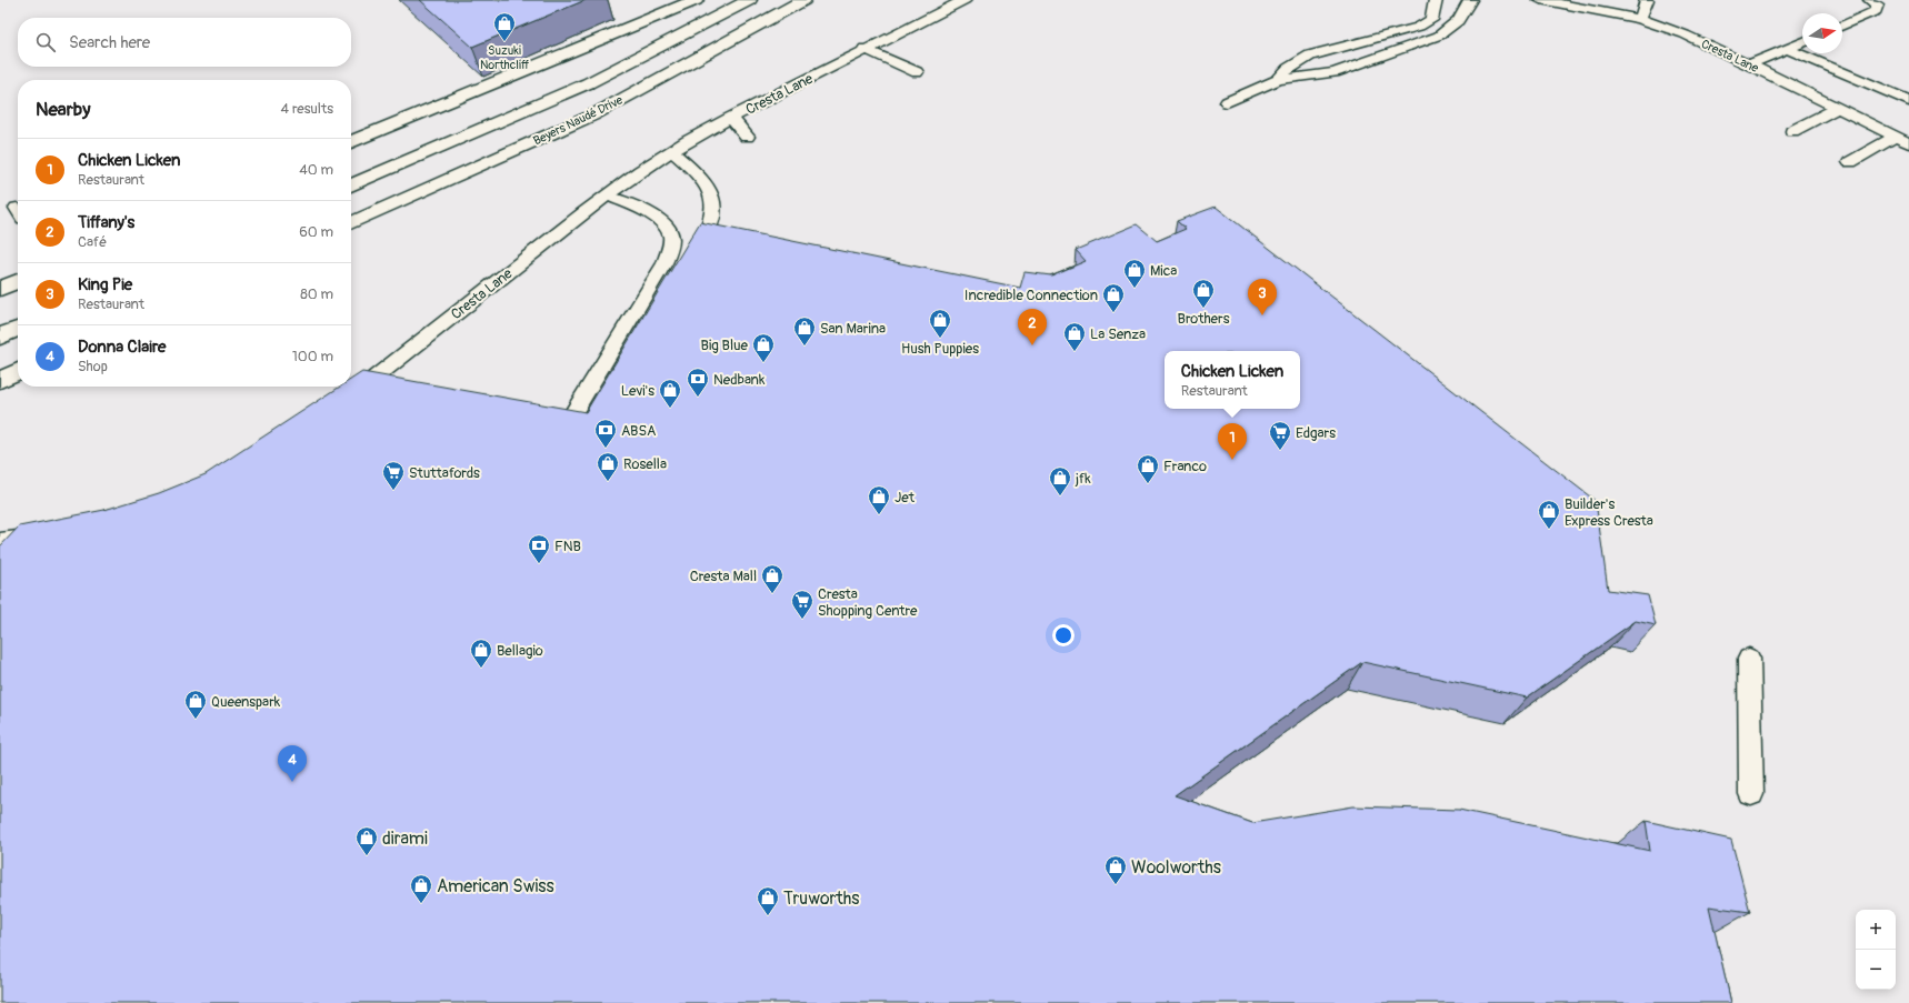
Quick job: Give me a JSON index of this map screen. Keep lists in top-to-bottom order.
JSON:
{
  "streets": {
    "main road": ["Beyers Naudé Drive"],
    "lane": ["Cresta Lane"]
  },
  "places": {
    "shop": [
      "Suzuki Northcliff",
      "Mica",
      "Brothers",
      "Incredible Connection",
      "Hush Puppies",
      "San Marina",
      "La Senza",
      "Big Blue",
      "Levi's",
      "Rosella",
      "Franco",
      "jfk",
      "Jet",
      "Builder's Express Cresta",
      "Cresta Mall",
      "Bellagio",
      "Queenspark",
      "dirami",
      "Woolworths",
      "American Swiss",
      "Truworths"
    ],
    "bank": ["Nedbank", "ABSA", "FNB"],
    "supermarket": ["Edgars", "Stuttafords", "Cresta Shopping Centre"]
  },
  "north": "right",
  "page": {
    "search": "Search here",
    "heading": ["Nearby", "4 results"],
    "list": [
      {
        "mark": "1",
        "name": "Chicken Licken",
        "note": "Restaurant",
        "value": "40 m"
      },
      {
        "mark": "2",
        "name": "Tiffany's",
        "note": "Café",
        "value": "60 m"
      },
      {
        "mark": "3",
        "name": "King Pie",
        "note": "Restaurant",
        "value": "80 m"
      },
      {
        "mark": "4",
        "name": "Donna Claire",
        "note": "Shop",
        "value": "100 m"
      }
    ],
    "pins": [
      "3",
      "2",
      "1",
      "4"
    ],
    "popup": ["Chicken Licken", "Restaurant"],
    "map_buttons": ["+", "−"]
  }
}
